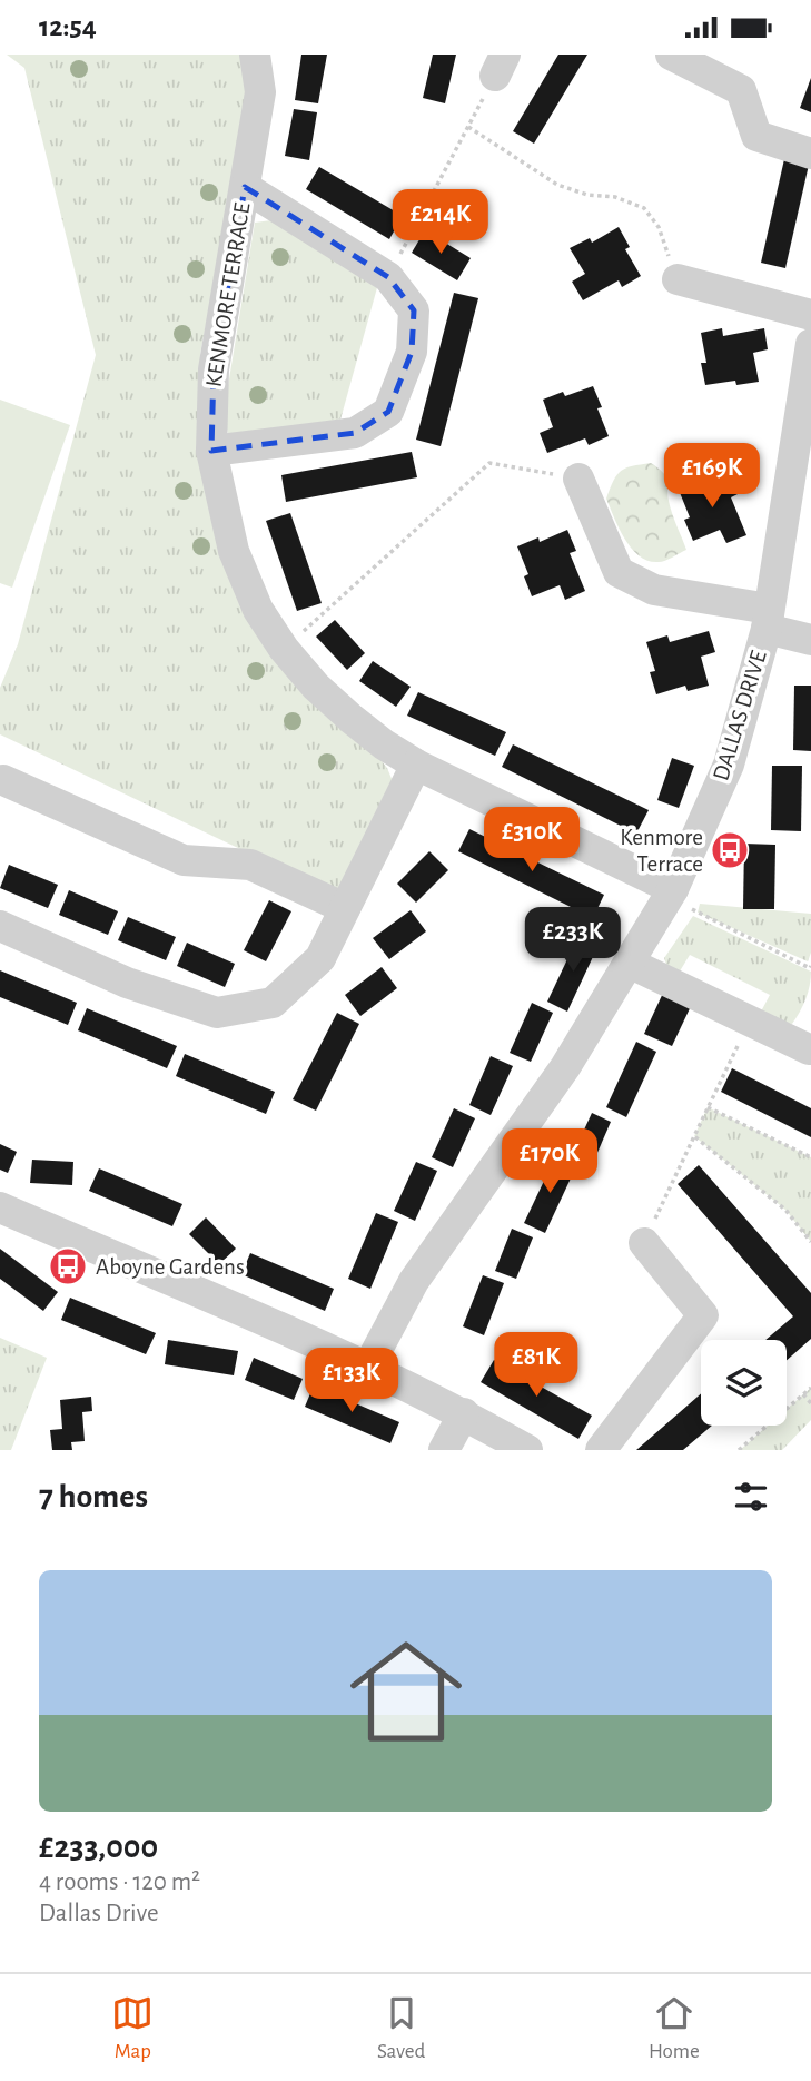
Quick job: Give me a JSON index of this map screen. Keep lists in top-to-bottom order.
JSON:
{
  "streets": {
    "street": ["KENMORE TERRACE", "DALLAS DRIVE"]
  },
  "crossings": [
    ["KENMORE TERRACE", "DALLAS DRIVE"]
  ],
  "places": {
    "bus stop": ["Kenmore Terrace", "Aboyne Gardens"]
  },
  "page": {
    "status": "12:54",
    "price": [
      "£214K",
      "£169K",
      "£310K",
      "£233K",
      "£170K",
      "£81K",
      "£133K"
    ],
    "heading": "7 homes",
    "list": [
      {
        "name": "£233,000",
        "note": "4 rooms · 120 m² · Dallas Drive"
      }
    ],
    "tabs": ["Map", "Saved", "Home"]
  }
}
